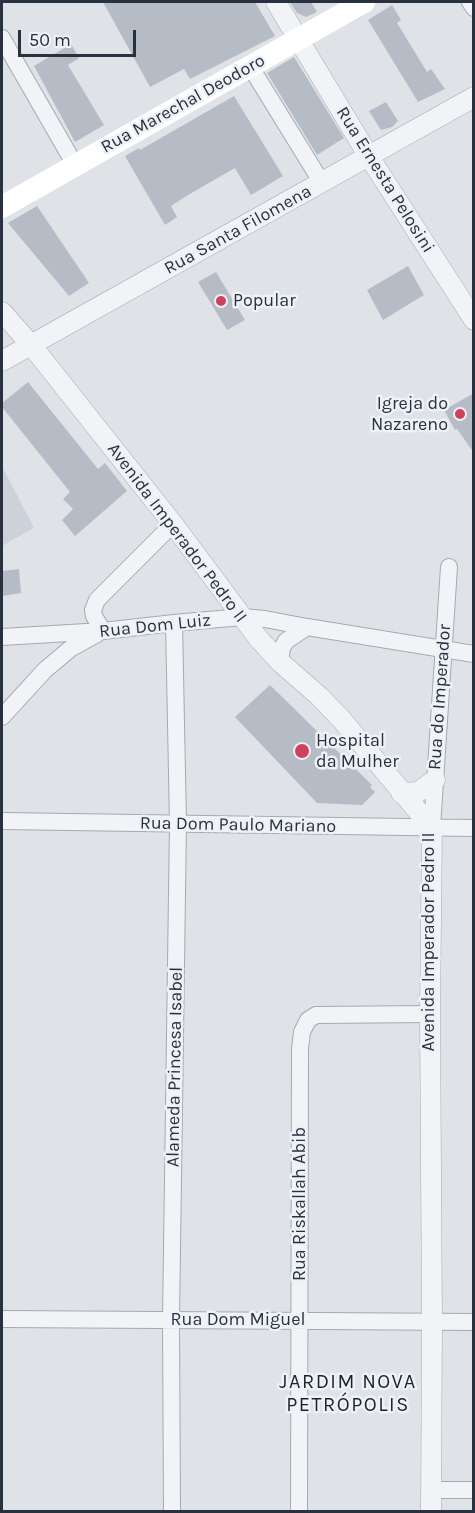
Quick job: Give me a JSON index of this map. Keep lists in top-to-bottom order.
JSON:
{
  "streets": {
    "main road": ["Rua Marechal Deodoro"],
    "street": [
      "Rua Ernesta Pelosini",
      "Rua Santa Filomena",
      "Avenida Imperador Pedro II",
      "Rua Dom Luiz",
      "Rua do Imperador",
      "Rua Dom Paulo Mariano",
      "Alameda Princesa Isabel",
      "Rua Riskallah Abib",
      "Rua Dom Miguel"
    ]
  },
  "crossings": [
    ["Rua Marechal Deodoro", "Rua Ernesta Pelosini"],
    ["Rua Ernesta Pelosini", "Rua Santa Filomena"],
    ["Rua Santa Filomena", "Avenida Imperador Pedro II"],
    ["Avenida Imperador Pedro II", "Rua Dom Luiz"],
    ["Avenida Imperador Pedro II", "Rua do Imperador"],
    ["Avenida Imperador Pedro II", "Rua Dom Paulo Mariano"],
    ["Avenida Imperador Pedro II", "Rua Riskallah Abib"],
    ["Avenida Imperador Pedro II", "Rua Dom Miguel"],
    ["Rua Dom Luiz", "Rua do Imperador"],
    ["Rua Dom Luiz", "Alameda Princesa Isabel"],
    ["Rua do Imperador", "Rua Dom Paulo Mariano"],
    ["Rua Dom Paulo Mariano", "Alameda Princesa Isabel"],
    ["Alameda Princesa Isabel", "Rua Dom Miguel"],
    ["Rua Riskallah Abib", "Rua Dom Miguel"]
  ],
  "districts": ["JARDIM NOVA PETRÓPOLIS"],
  "places": ["Popular", "Igreja do Nazareno", "Hospital da Mulher"],
  "scale_bar": "50 m"
}
